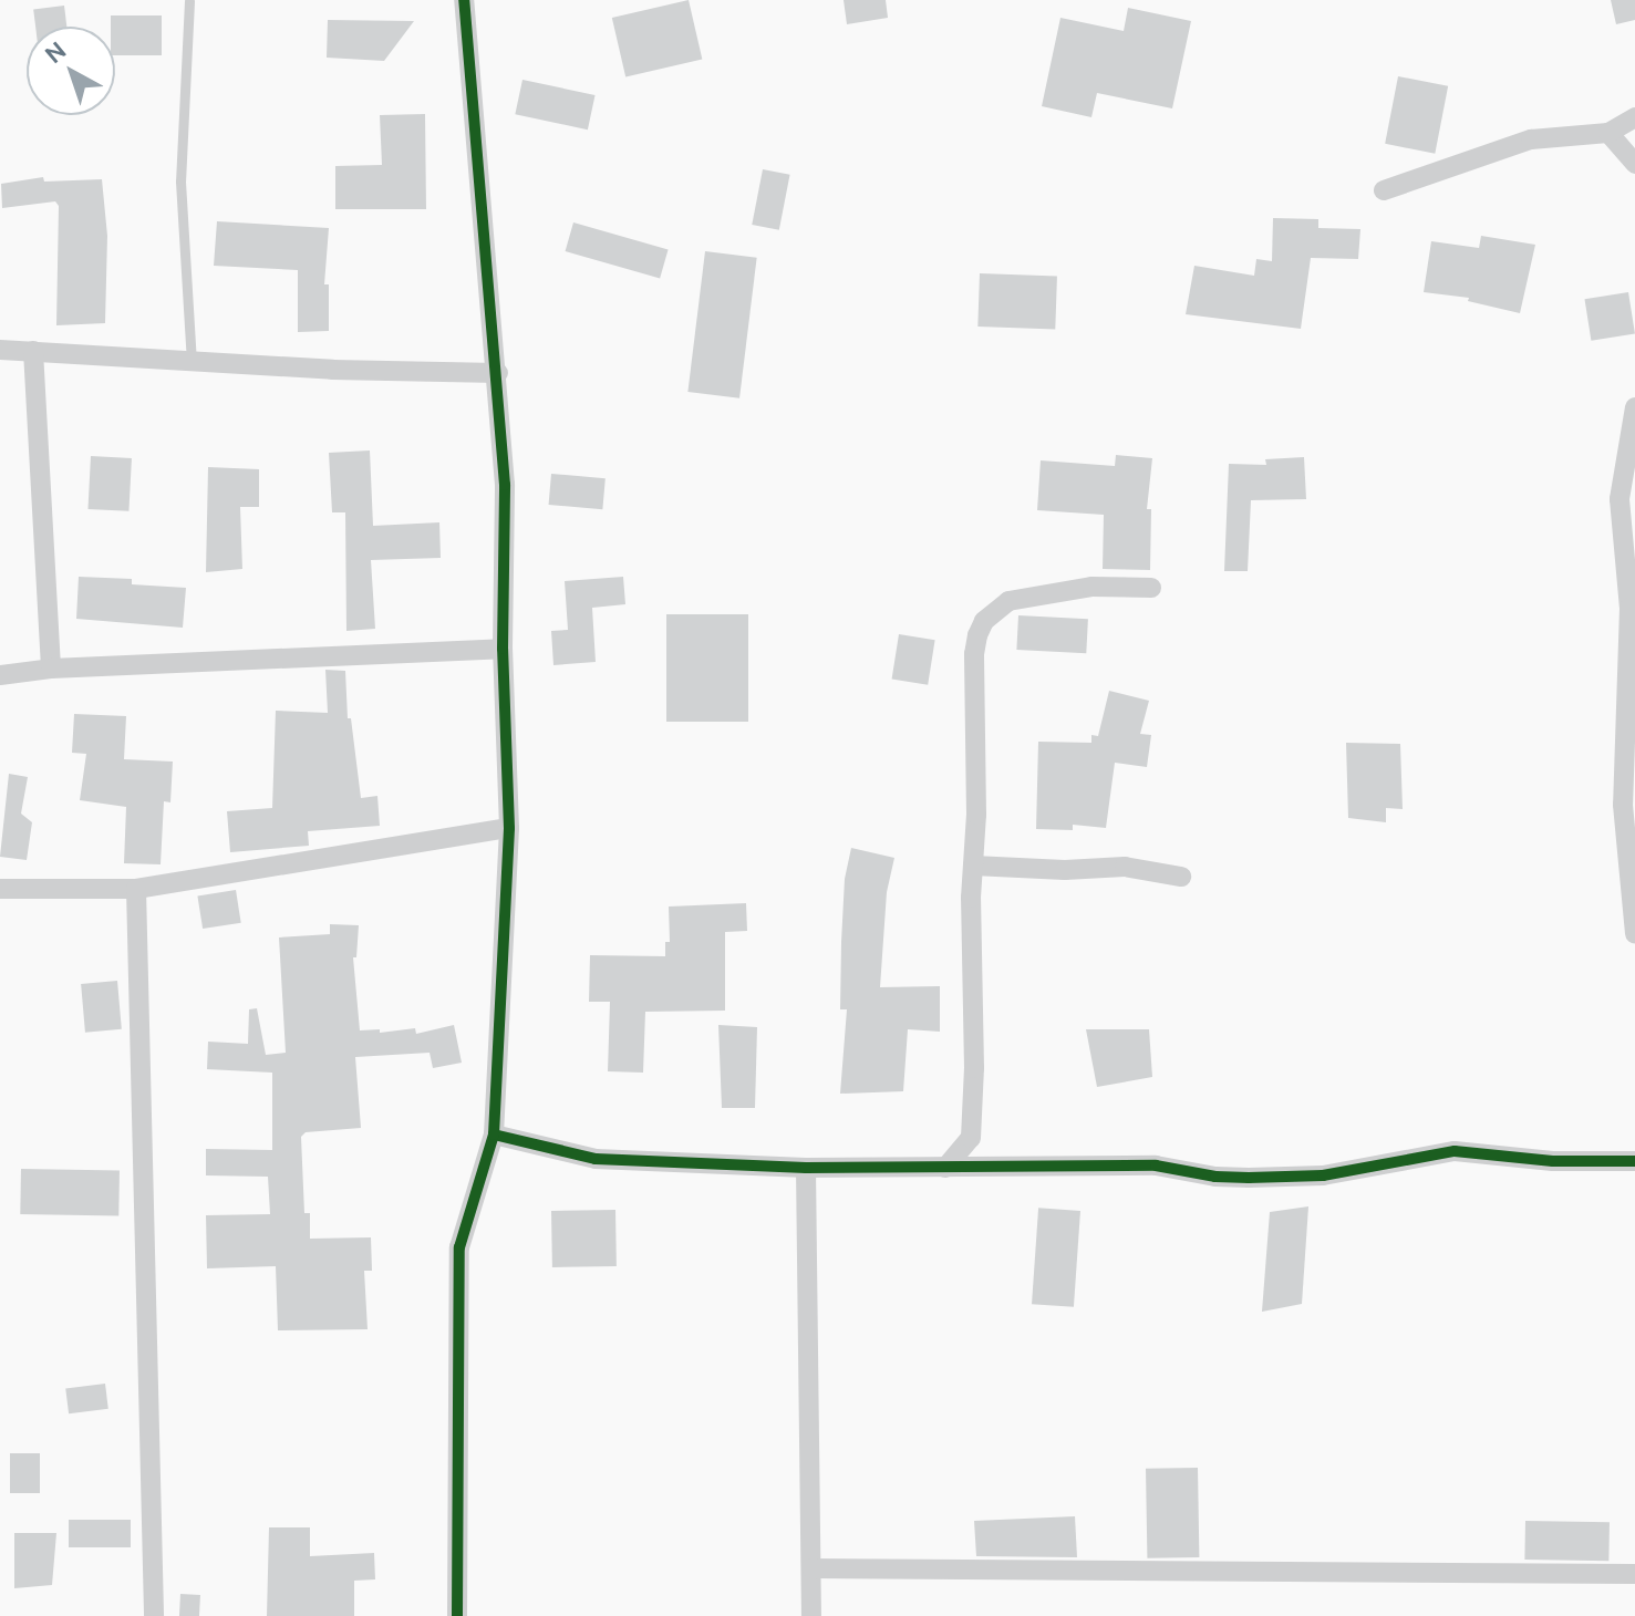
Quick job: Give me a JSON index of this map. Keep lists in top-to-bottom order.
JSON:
{
  "north": "top left"
}
